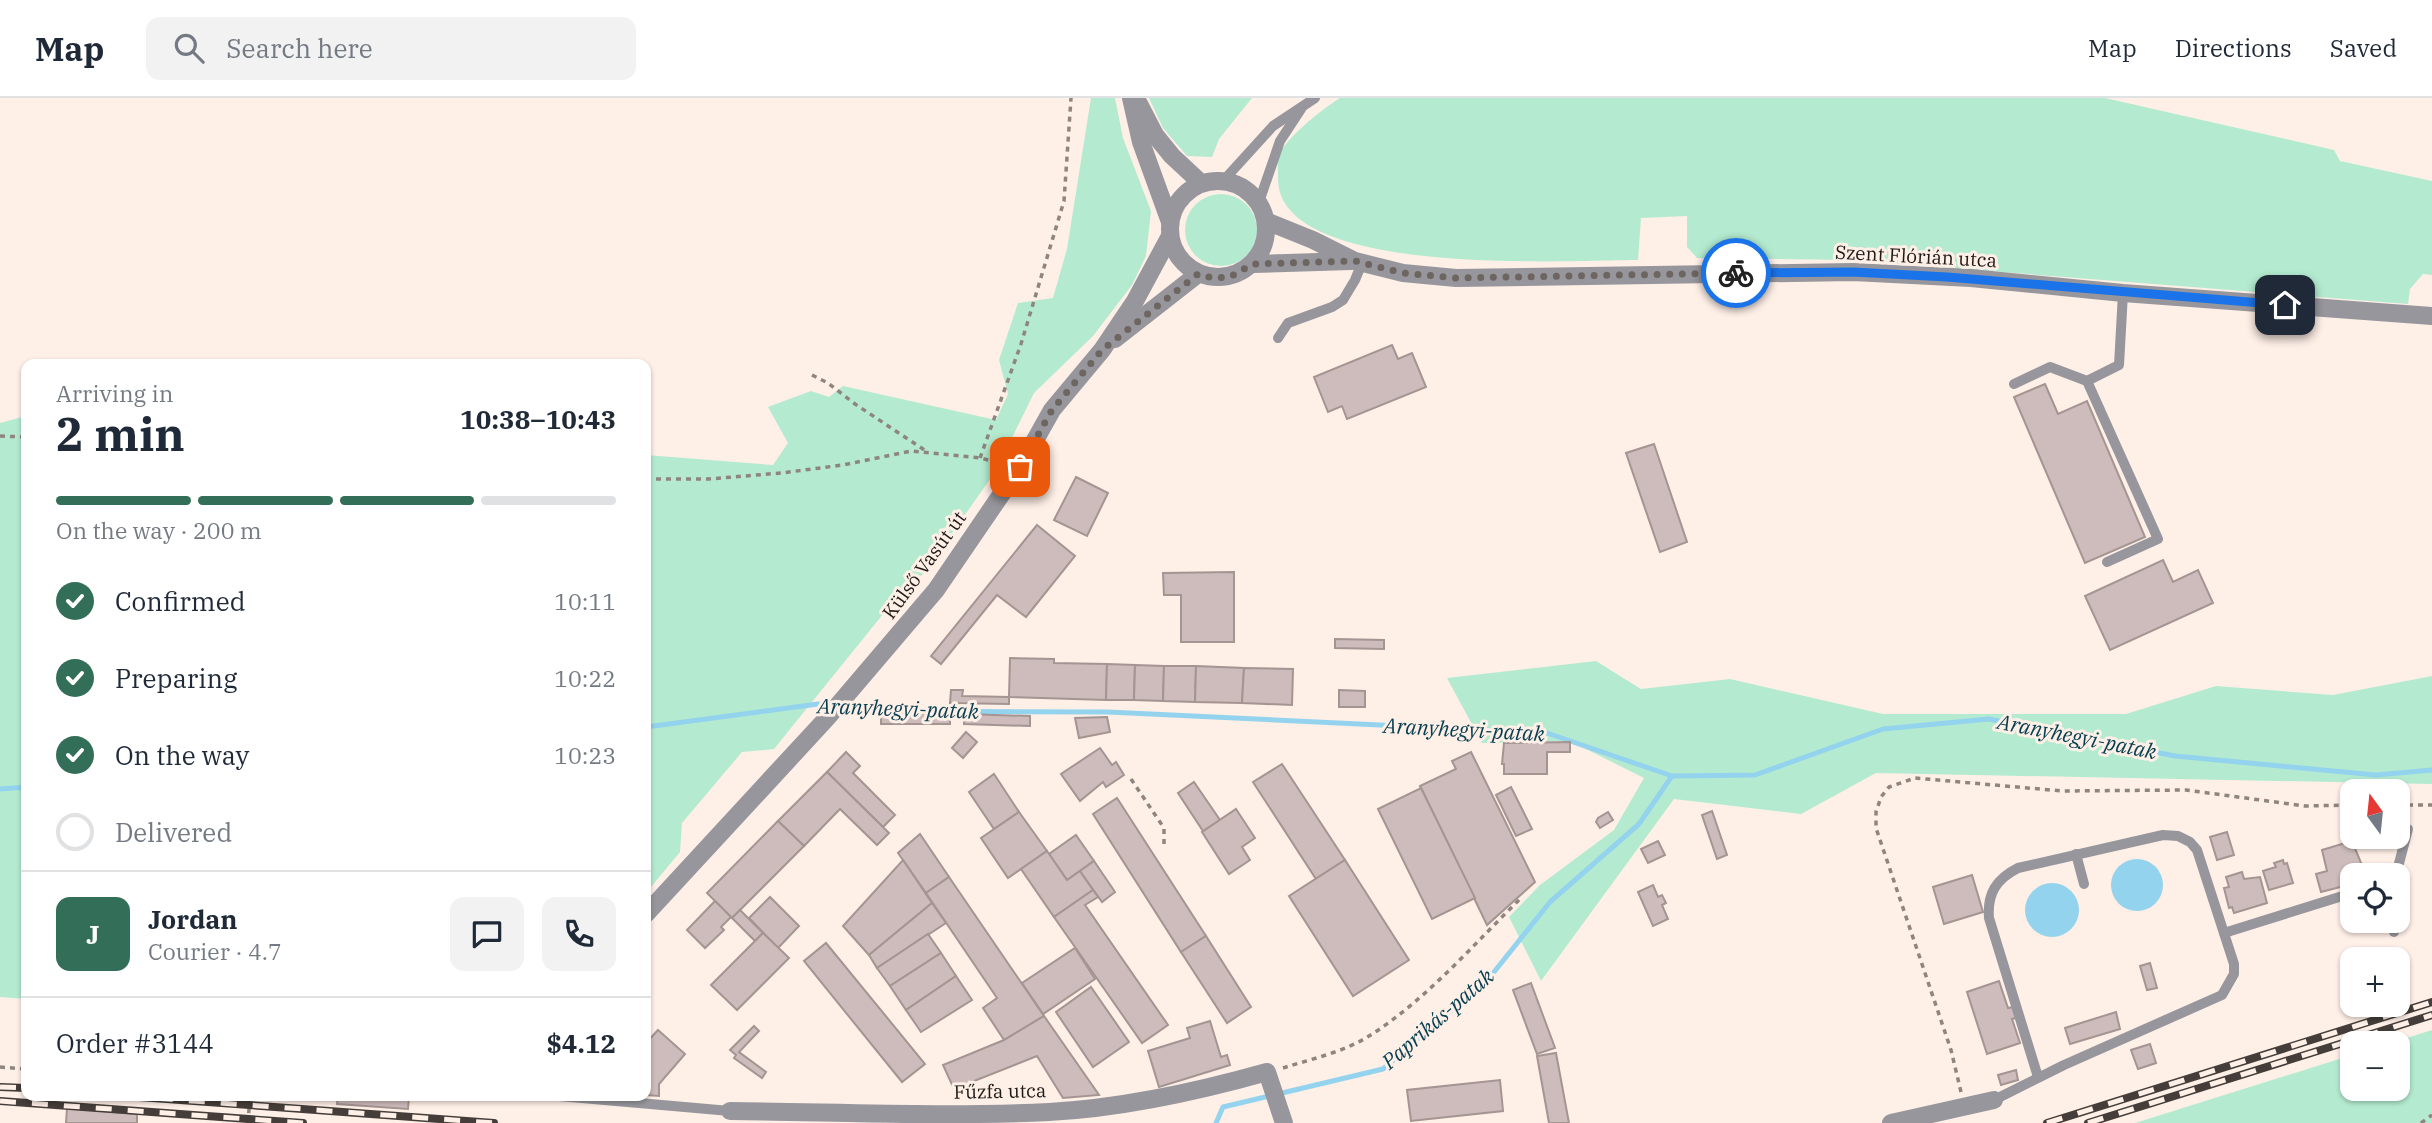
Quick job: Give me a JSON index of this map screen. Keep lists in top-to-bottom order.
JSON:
{
  "streets": {
    "street": ["Szent Flórián utca", "Külső Vasút út", "Fűzfa utca"]
  },
  "crossings": [
    ["Szent Flórián utca", "Külső Vasút út"]
  ],
  "water": ["Aranyhegyi-patak", "Paprikás-patak"],
  "north": "top",
  "page": {
    "header": "Map",
    "search": "Search here",
    "nav": ["Map", "Directions", "Saved"],
    "heading": ["2 min", "Arriving in", "10:38–10:43"],
    "panel": [
      "Jordan",
      "Courier · 4.7",
      "Order #3144",
      "$4.12"
    ],
    "bar": "On the way · 200 m",
    "list": [
      ["Confirmed", "10:11"],
      ["Preparing", "10:22"],
      ["On the way", "10:23"],
      "Delivered"
    ],
    "map_buttons": ["+", "−"],
    "round": "J"
  }
}
